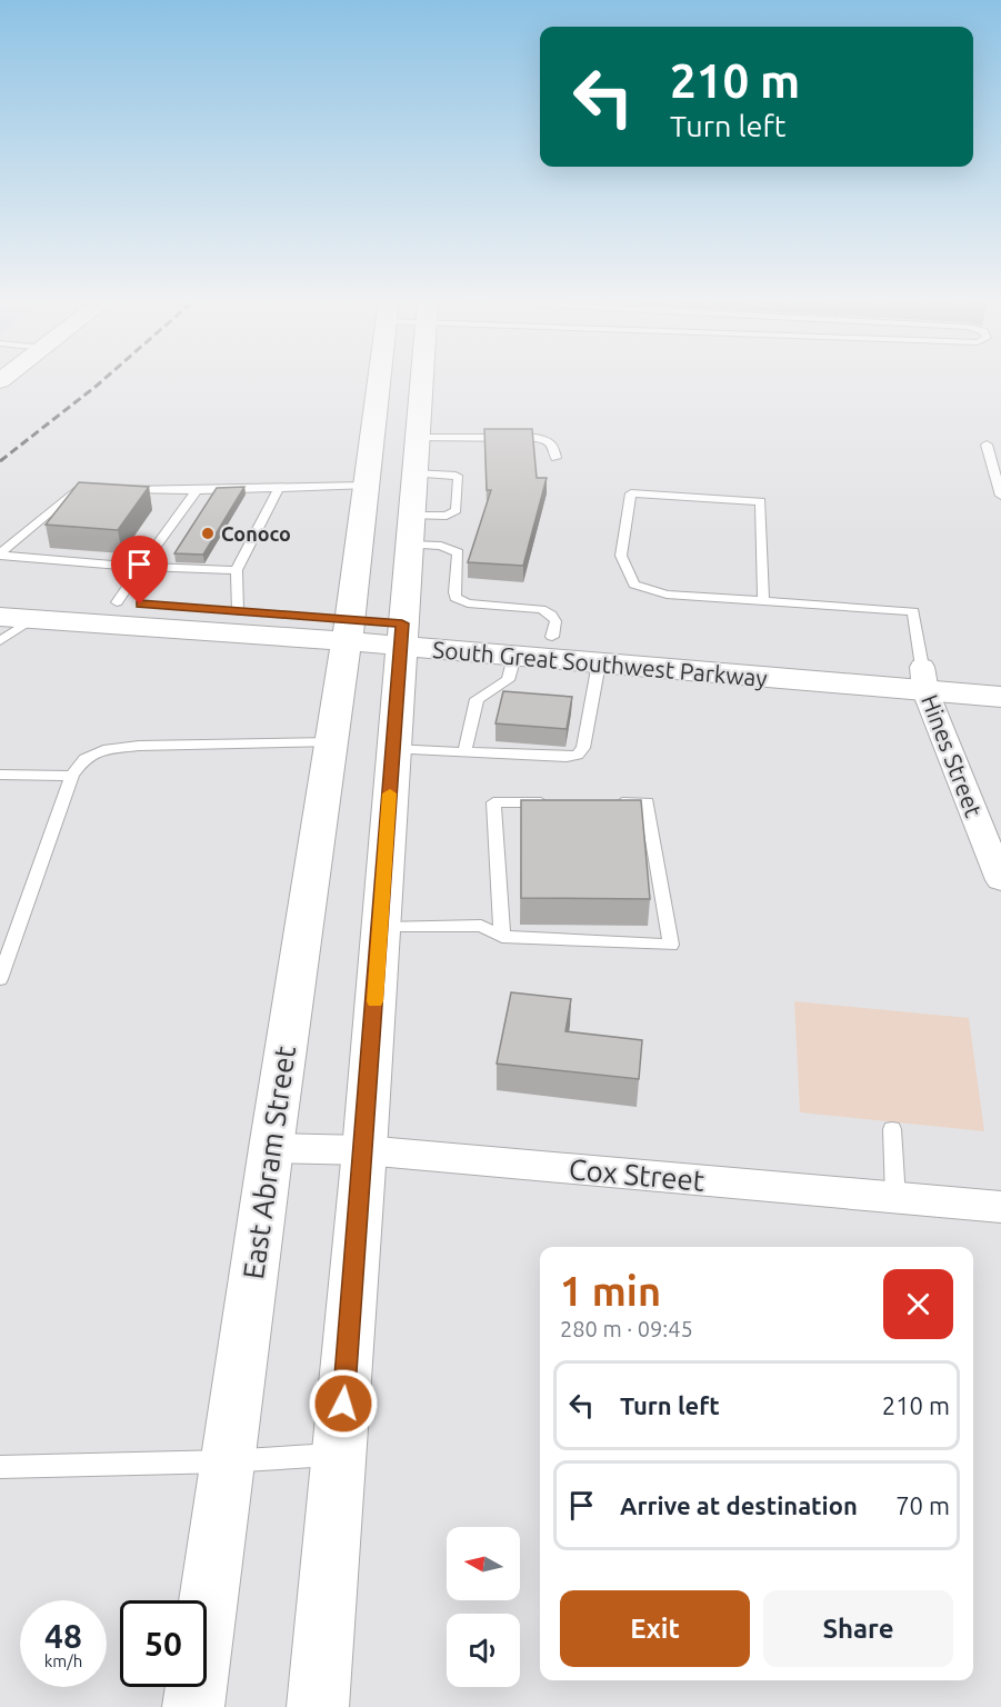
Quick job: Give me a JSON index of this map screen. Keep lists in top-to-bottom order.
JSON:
{
  "streets": {
    "main road": ["South Great Southwest Parkway", "East Abram Street"],
    "street": ["Hines Street", "Cox Street"]
  },
  "crossings": [
    ["South Great Southwest Parkway", "Hines Street"],
    ["South Great Southwest Parkway", "East Abram Street"],
    ["East Abram Street", "Cox Street"]
  ],
  "places": ["Conoco"],
  "north": "left",
  "page": {
    "turn": ["210 m", "Turn left"],
    "heading": ["1 min", "280 m · 09:45"],
    "list": [
      {
        "name": "Turn left",
        "value": "210 m"
      },
      {
        "name": "Arrive at destination",
        "value": "70 m"
      }
    ],
    "buttons": ["Exit", "Share"],
    "speed": "48 km/h",
    "limit": "50"
  }
}
